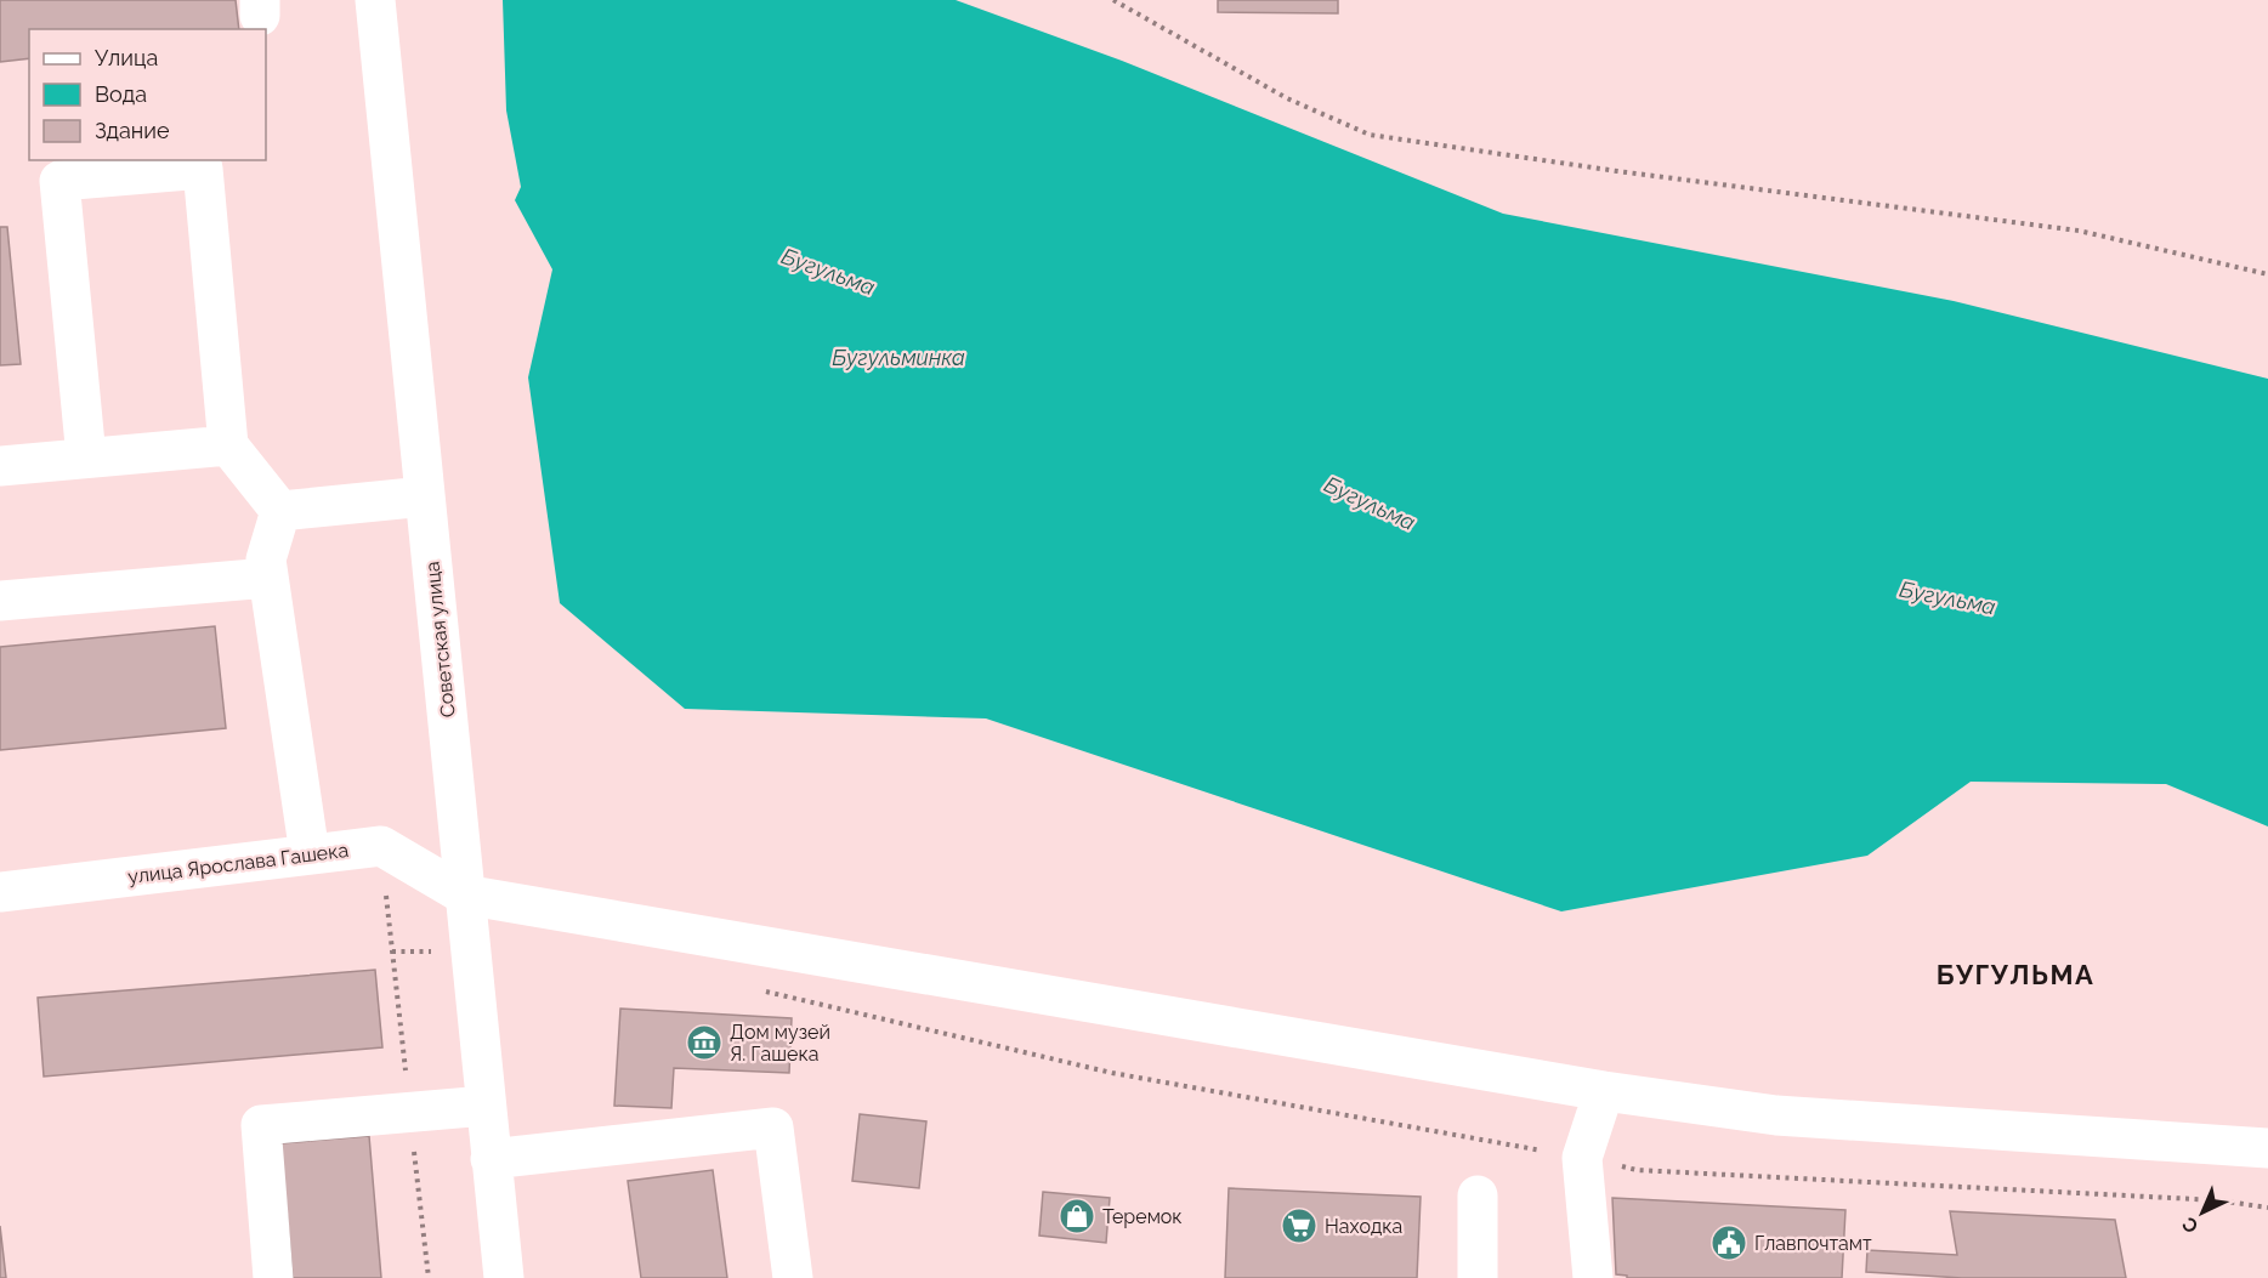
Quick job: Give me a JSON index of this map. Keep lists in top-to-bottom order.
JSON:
{
  "streets": {
    "street": ["Советская улица", "улица Ярослава Гашека"]
  },
  "districts": ["БУГУЛЬМА"],
  "water": ["Бугульма", "Бугульминка"],
  "places": {
    "museum": ["Дом музей Я. Гашека"],
    "shop": ["Теремок"],
    "supermarket": ["Находка"],
    "public building": ["Главпочтамт"]
  },
  "legend": ["Улица", "Вода", "Здание"],
  "north": "bottom left"
}
